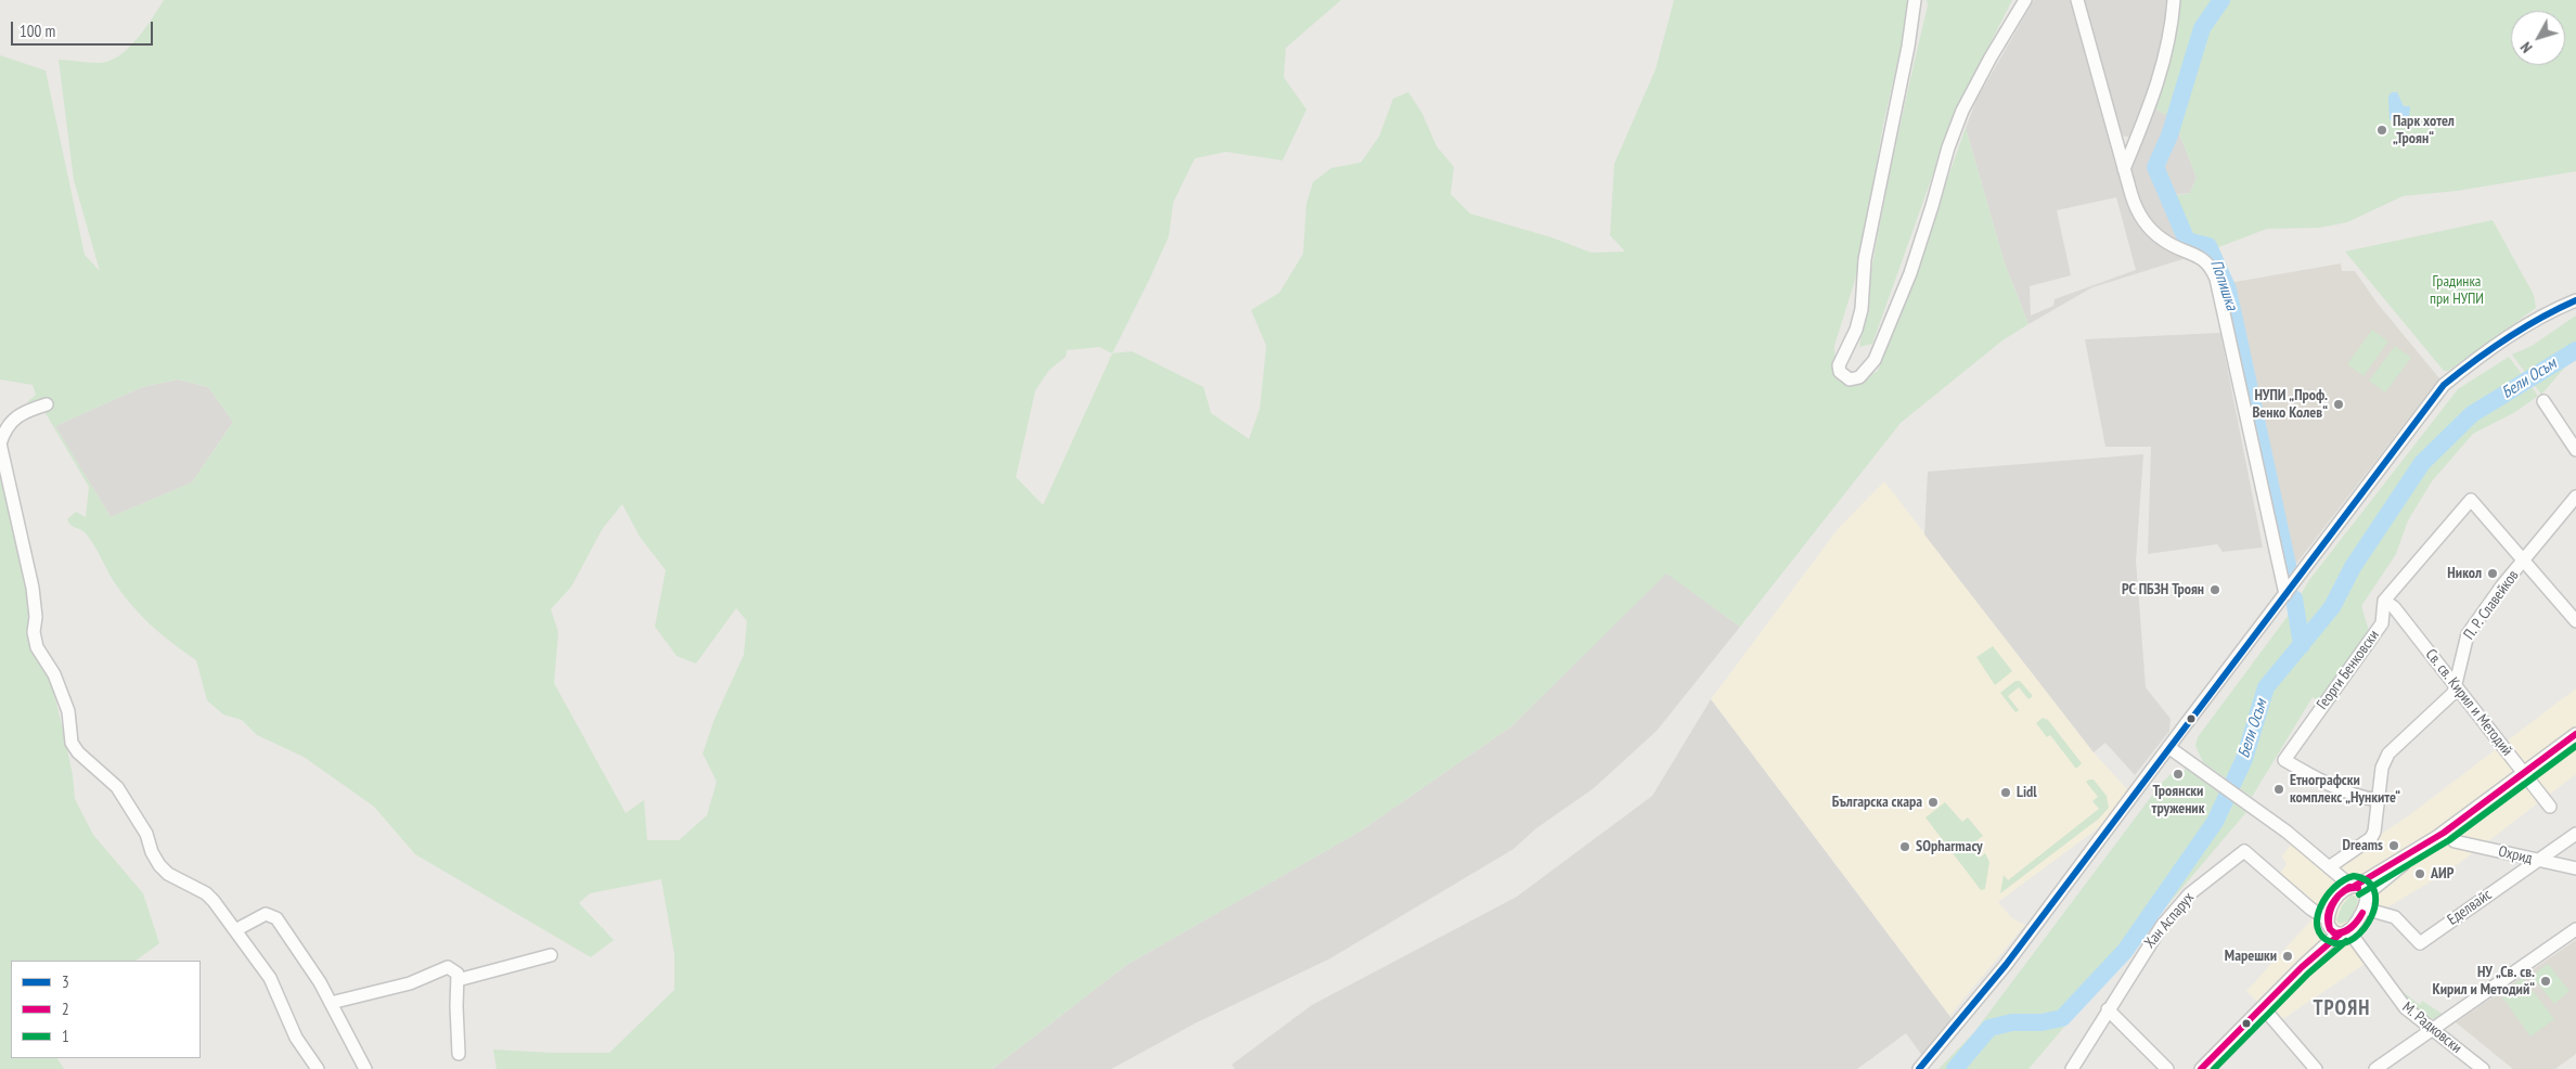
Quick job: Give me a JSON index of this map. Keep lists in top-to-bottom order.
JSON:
{
  "streets": {
    "street": [
      "П. Р. Славейков",
      "Георги Бенковски",
      "Св. св. Кирил и Методий",
      "Охрид",
      "Еделвайс",
      "Хан Аспарух",
      "М. Радковски"
    ]
  },
  "crossings": [
    ["П. Р. Славейков", "Георги Бенковски"],
    ["П. Р. Славейков", "Св. св. Кирил и Методий"],
    ["Георги Бенковски", "Св. св. Кирил и Методий"],
    ["Охрид", "Еделвайс"],
    ["Хан Аспарух", "М. Радковски"]
  ],
  "districts": ["ТРОЯН"],
  "water": ["Попишка", "Бели Осъм"],
  "parks": ["Градинка при НУПИ"],
  "places": [
    "Парк хотел „Троян“",
    "НУПИ „Проф. Венко Колев“",
    "Никол",
    "РС ПБЗН Троян",
    "Троянски труженик",
    "Етнографски комплекс „Нунките“",
    "Lidl",
    "Българска скара",
    "Dreams",
    "SOpharmacy",
    "АИР",
    "Марешки",
    "НУ „Св. св. Кирил и Методий“"
  ],
  "lines": ["transit line 3", "transit line 2", "transit line 1"],
  "legend": ["3", "2", "1"],
  "scale_bar": "100 m",
  "north": "bottom left"
}
